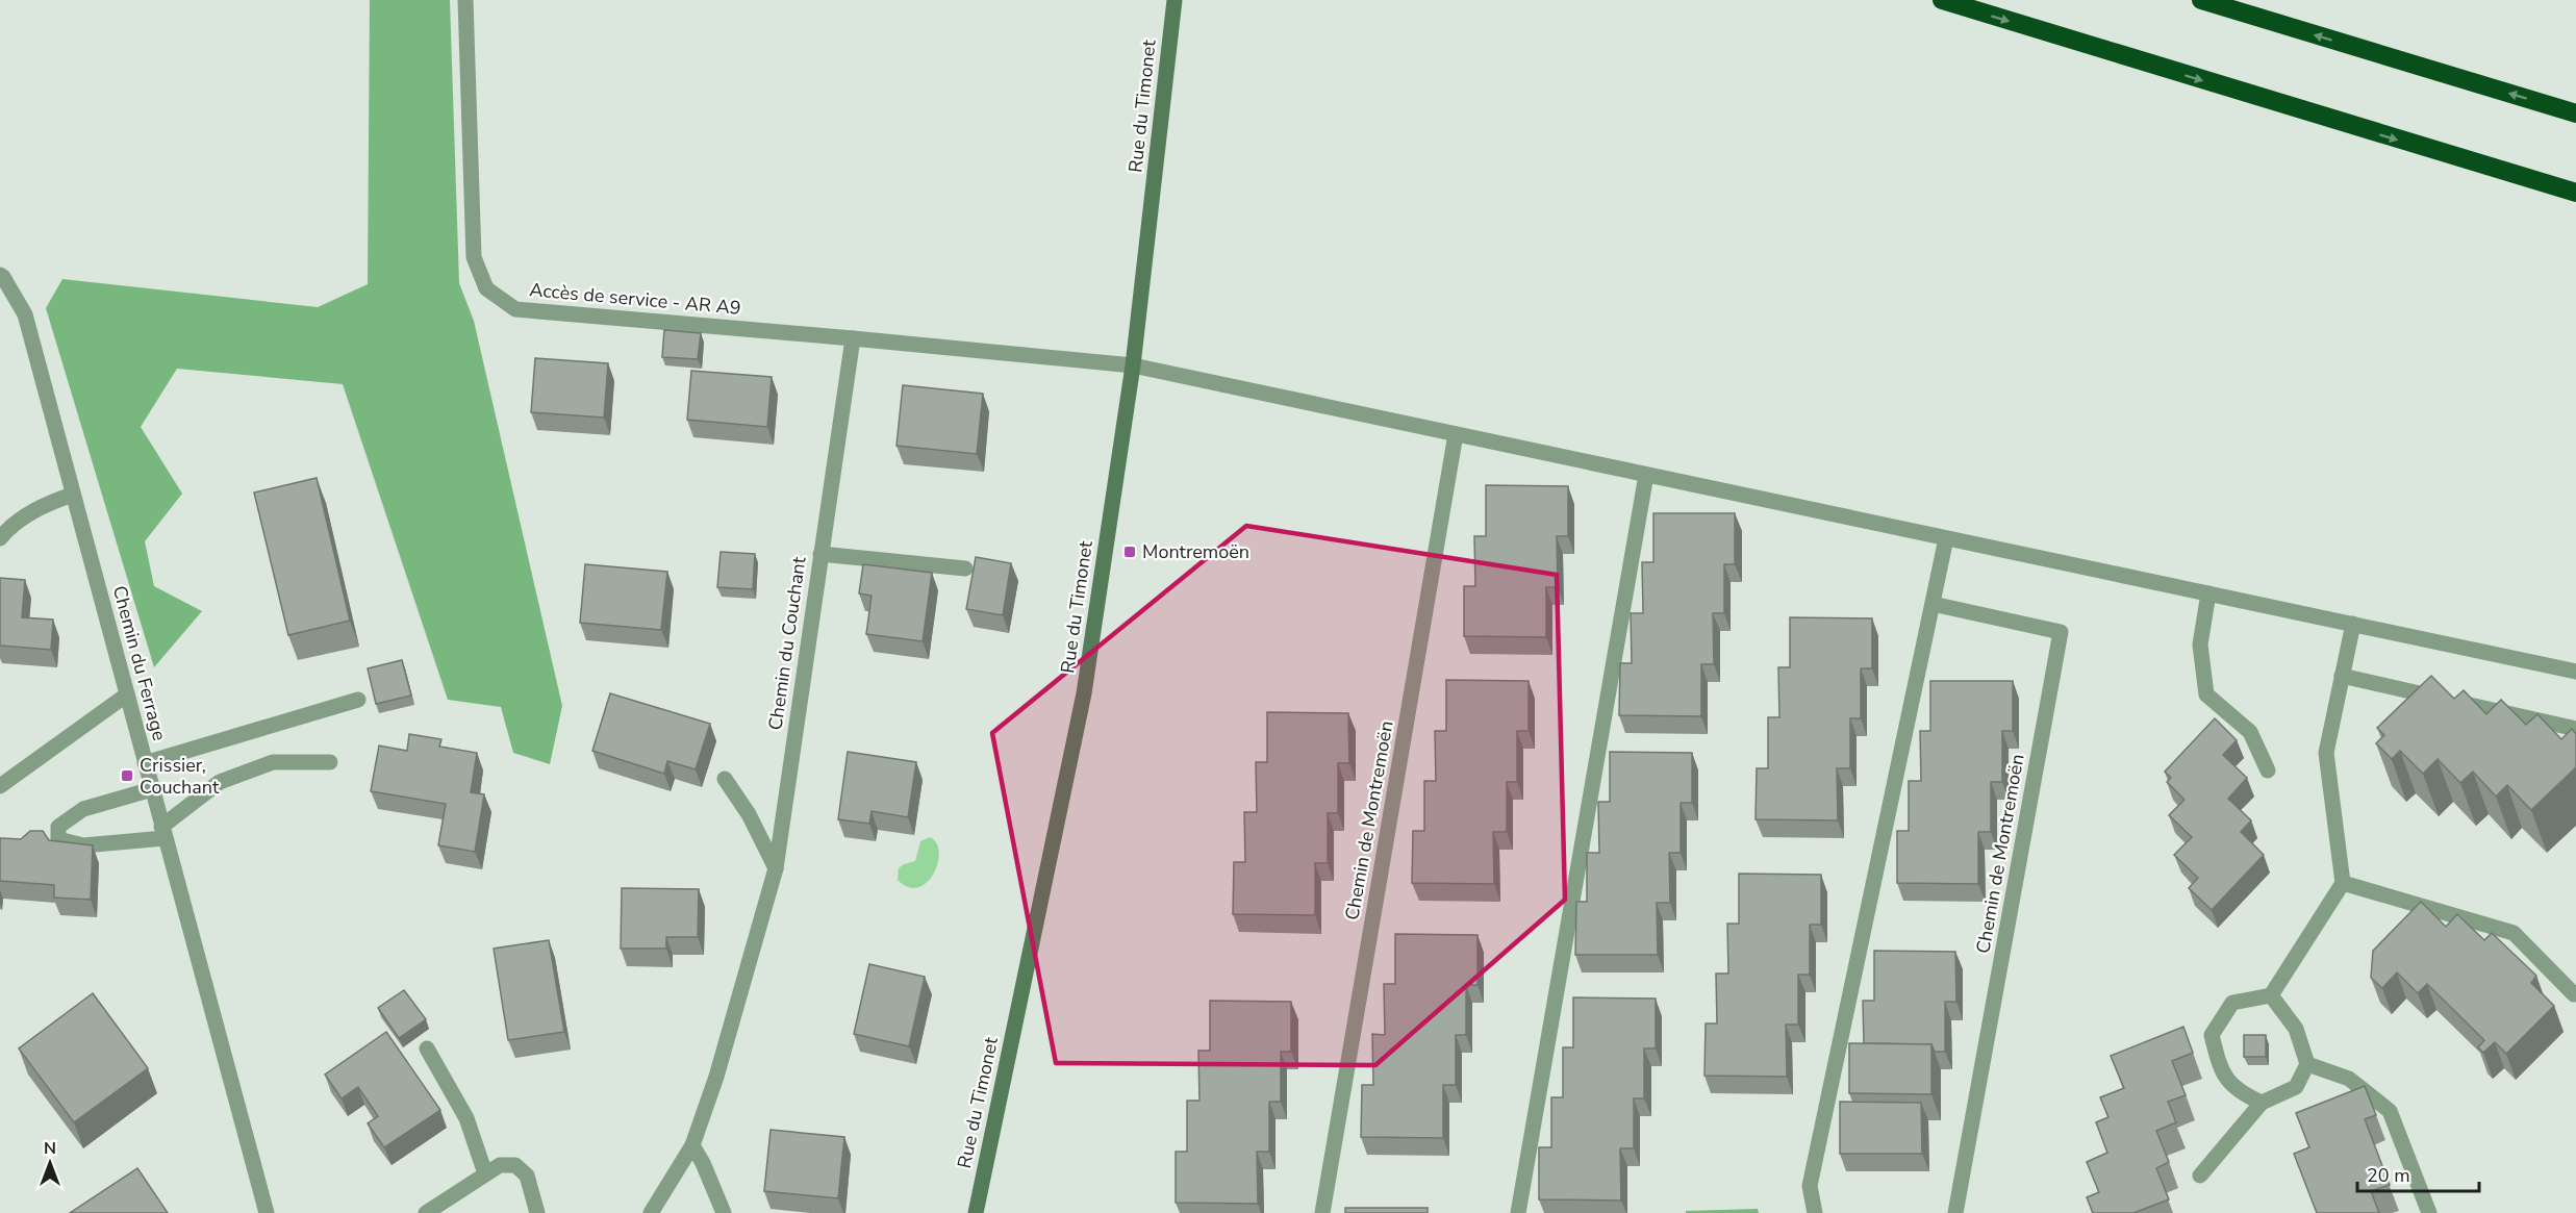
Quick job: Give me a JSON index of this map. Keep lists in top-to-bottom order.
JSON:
{
  "streets": {
    "main road": ["Rue du Timonet"],
    "street": [
      "Accès de service - AR A9",
      "Chemin du Couchant",
      "Chemin du Ferrage",
      "Chemin de Montremoën"
    ]
  },
  "crossings": [
    ["Accès de service - AR A9", "Chemin du Couchant"]
  ],
  "places": {
    "transit": ["Montremoën", "Crissier, Couchant"]
  },
  "scale_bar": "20 m",
  "north": "top"
}
